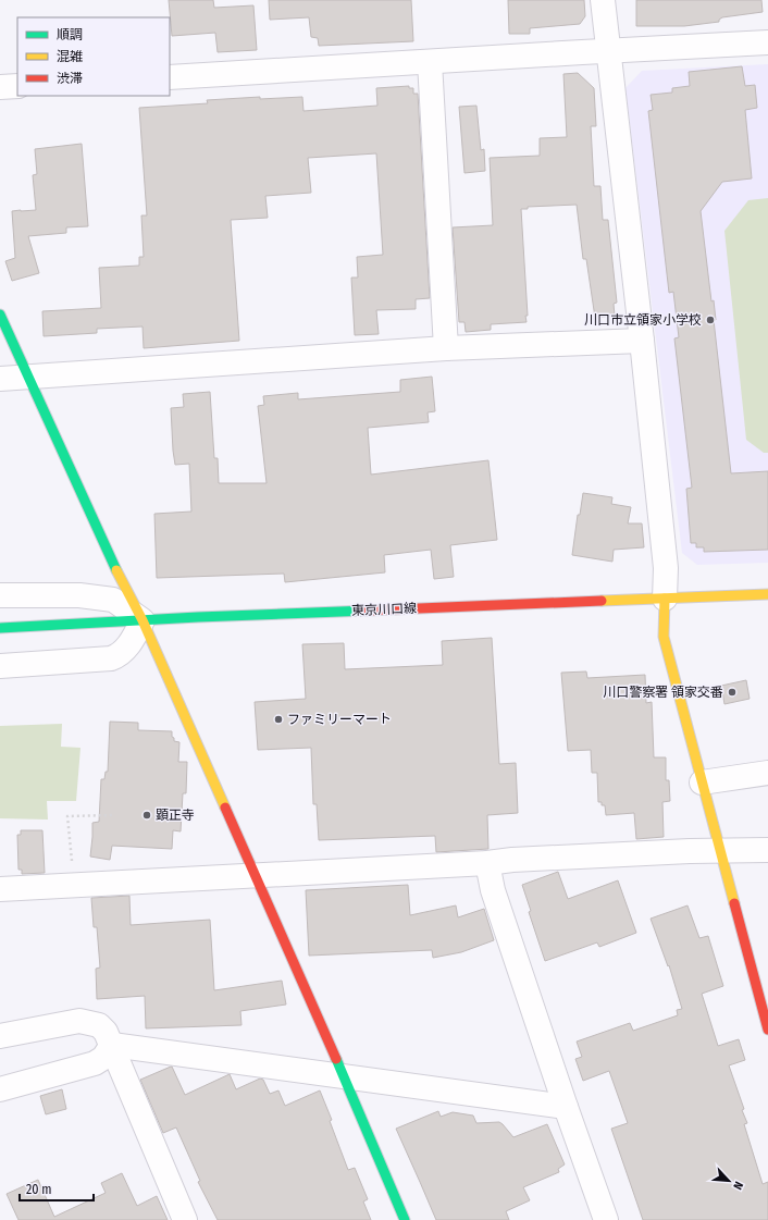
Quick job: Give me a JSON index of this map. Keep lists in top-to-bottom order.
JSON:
{
  "streets": {
    "street": ["東京川口線"]
  },
  "places": [
    "川口市立領家小学校",
    "川口警察署 領家交番",
    "ファミリーマート",
    "顕正寺"
  ],
  "legend": ["順調", "混雑", "渋滞"],
  "scale_bar": "20 m",
  "north": "bottom right"
}
